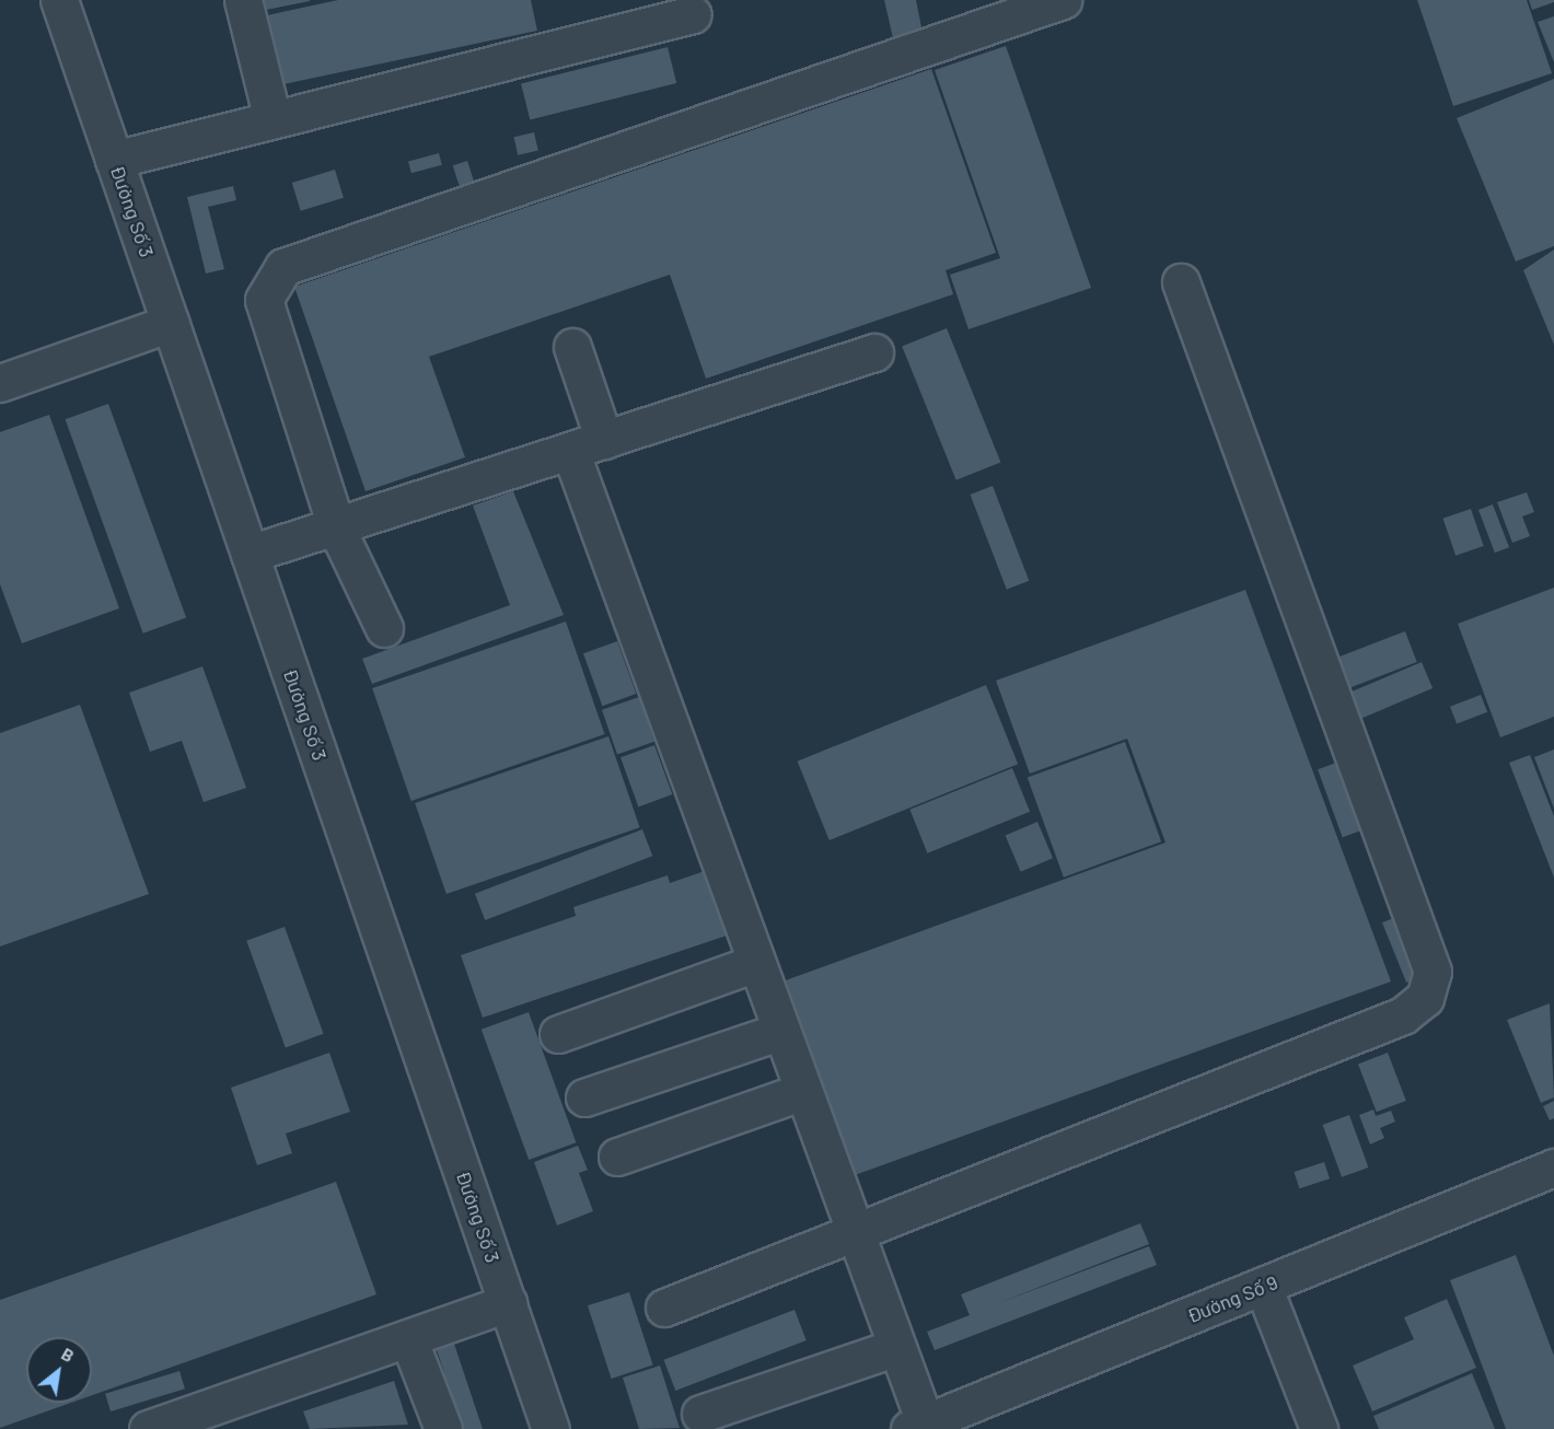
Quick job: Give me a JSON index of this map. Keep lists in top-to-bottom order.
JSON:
{
  "streets": {
    "street": ["Đường Số 3", "Đường Số 9"]
  },
  "north": "top right"
}
